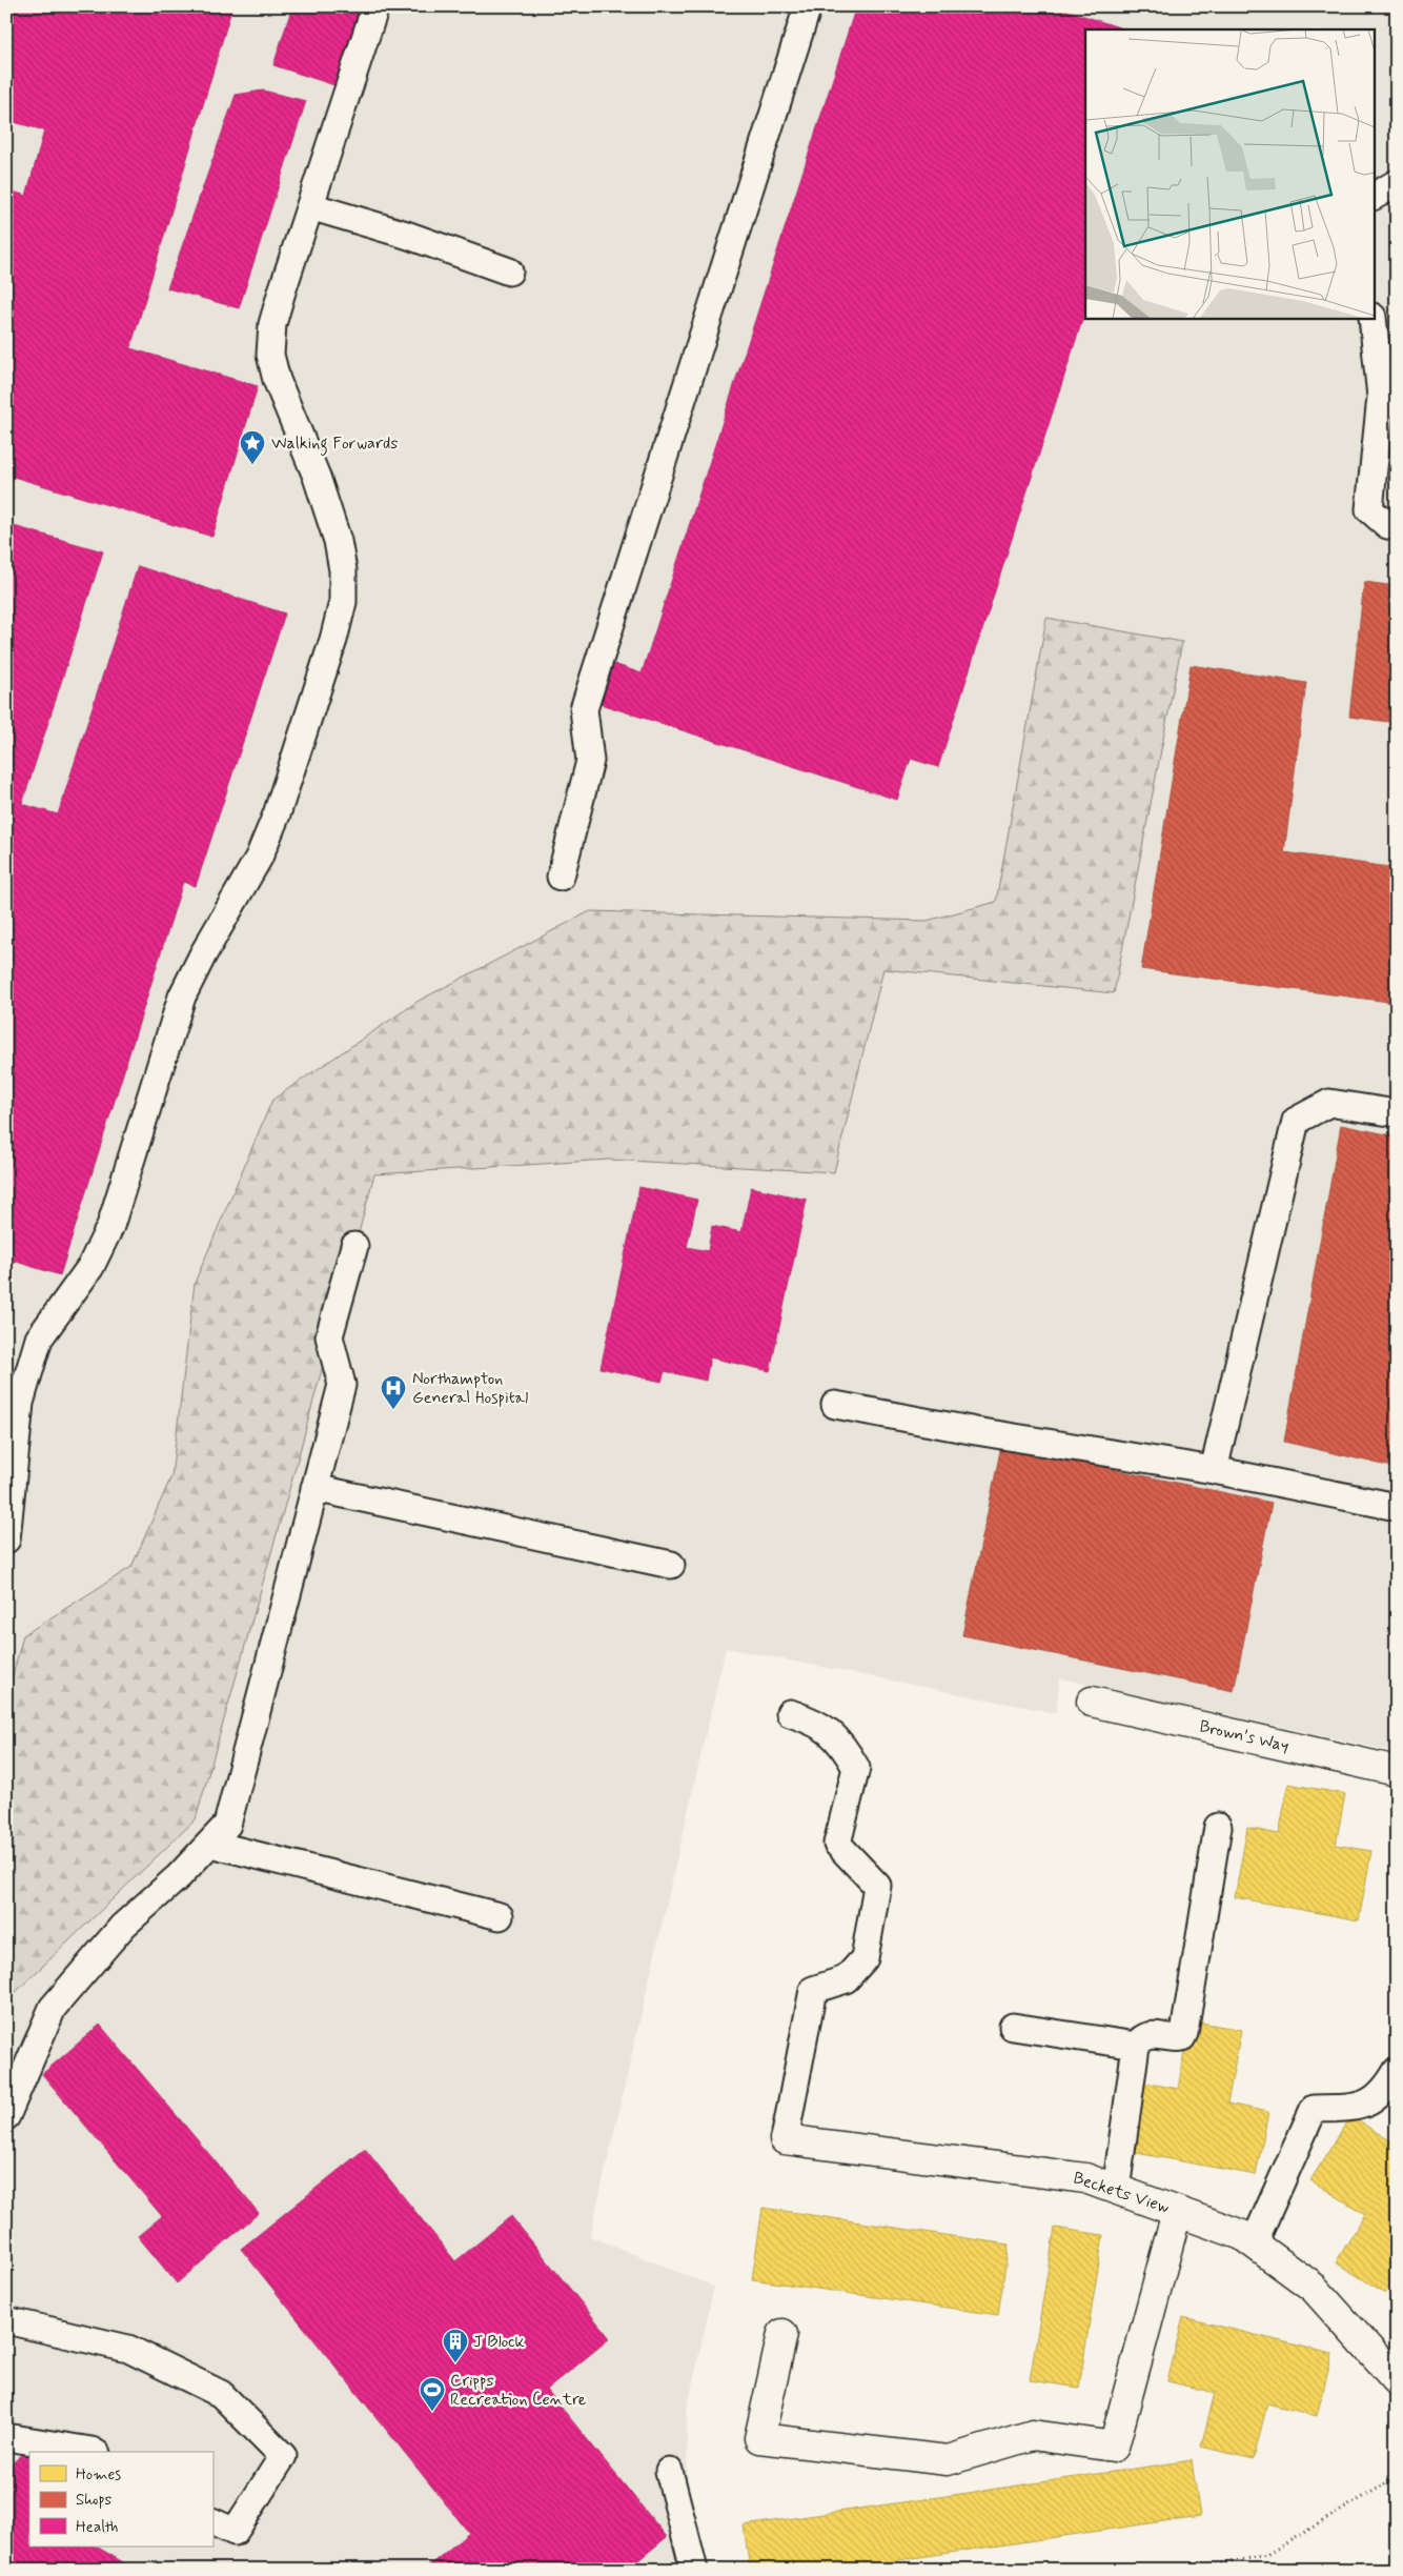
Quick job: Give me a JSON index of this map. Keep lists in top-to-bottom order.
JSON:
{
  "streets": {
    "street": ["Brown's Way", "Beckets View"]
  },
  "places": {
    "place": ["Walking Forwards"],
    "hospital": ["Northampton General Hospital"],
    "building": ["J Block"],
    "sports": ["Cripps Recreation Centre"]
  },
  "legend": ["Homes", "Shops", "Health"]
}
